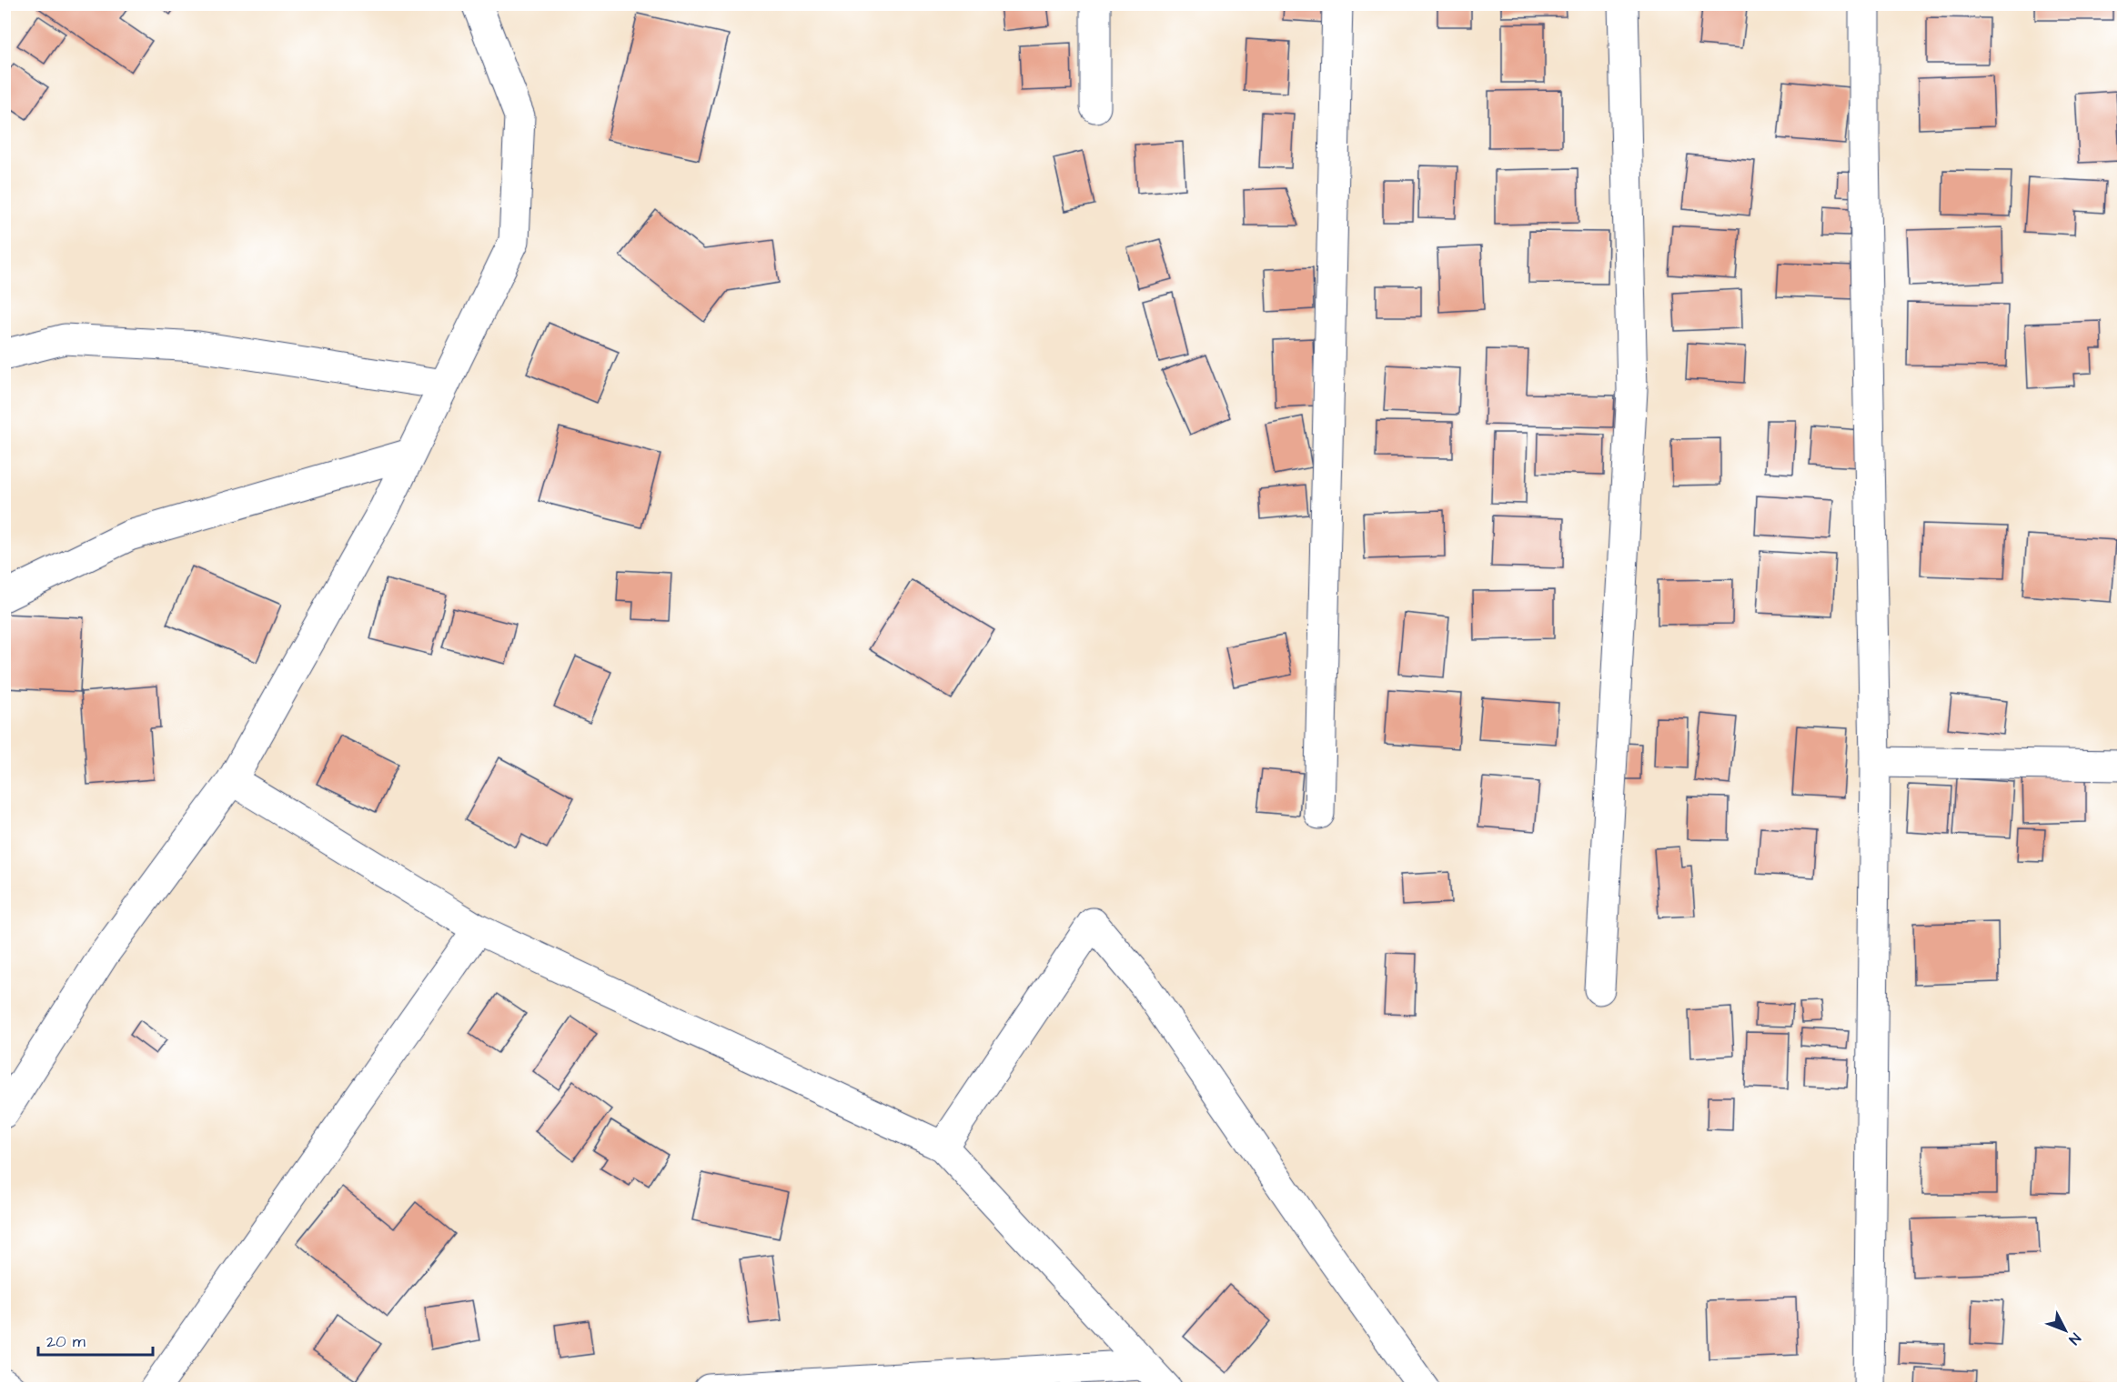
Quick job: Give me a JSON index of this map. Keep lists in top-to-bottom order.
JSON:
{
  "scale_bar": "20 m",
  "north": "bottom right"
}
